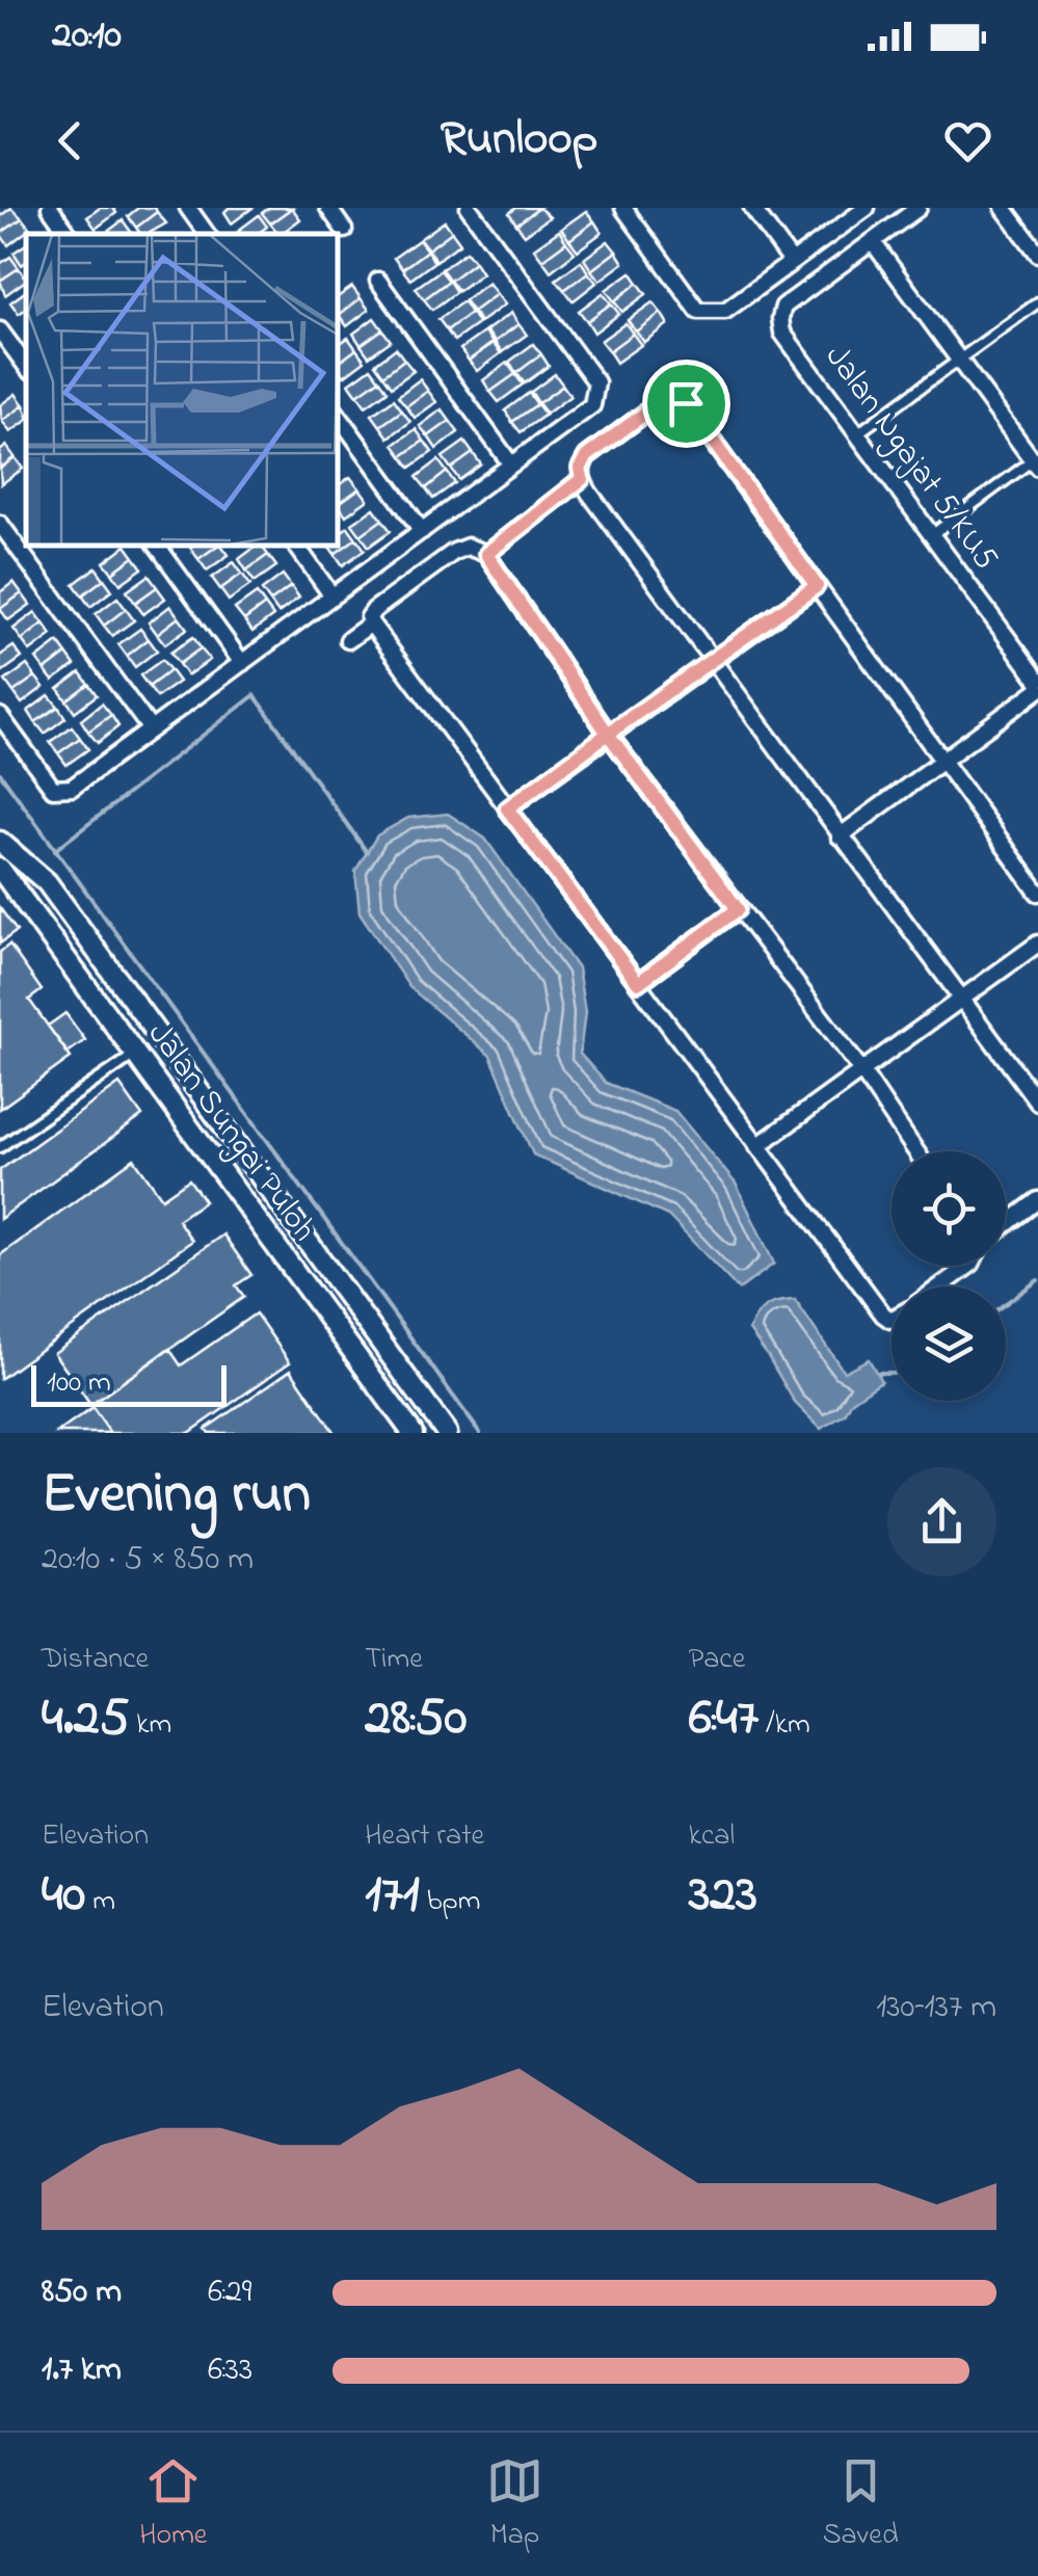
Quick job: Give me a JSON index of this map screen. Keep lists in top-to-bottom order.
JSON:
{
  "streets": {
    "street": ["Jalan Ngajat 5/KU5", "Jalan Sungai Puloh"]
  },
  "scale_bar": "100 m",
  "page": {
    "status": "20:10",
    "header": "Runloop",
    "scale": "100 m",
    "heading": ["Evening run", "20:10 · 5 × 850 m"],
    "stats": [
      ["Distance", "4.25 km"],
      ["Time", "28:50"],
      ["Pace", "6:47 /km"],
      ["Elevation", "40 m"],
      ["Heart rate", "171 bpm"],
      ["kcal", "323"]
    ],
    "chart": ["Elevation", "130–137 m"],
    "list": [
      {
        "name": "850 m",
        "note": "6:29"
      },
      {
        "name": "1.7 km",
        "note": "6:33"
      }
    ],
    "tabs": ["Home", "Map", "Saved"]
  }
}
